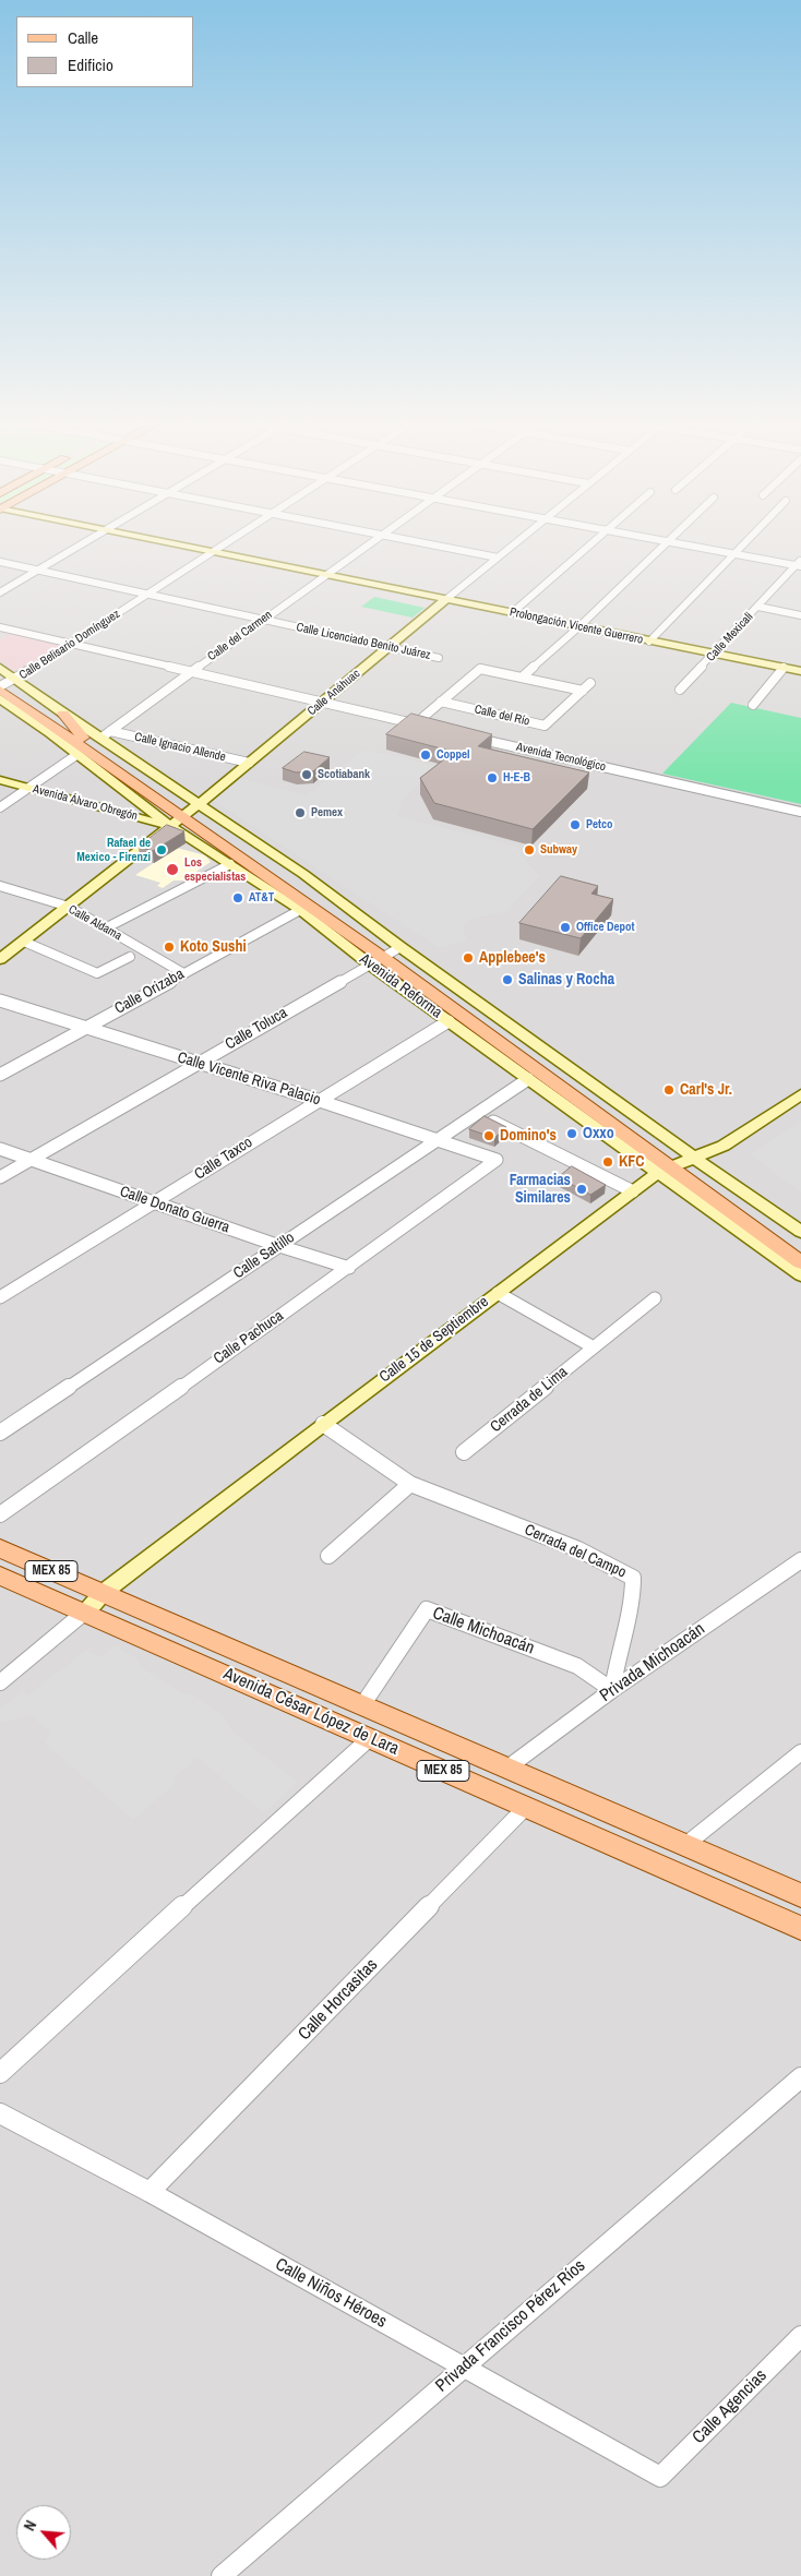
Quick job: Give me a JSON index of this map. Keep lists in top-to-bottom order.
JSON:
{
  "streets": {
    "main road": ["Avenida Reforma", "MEX 85", "Avenida César López de Lara"],
    "street": [
      "Prolongación Vicente Guerrero",
      "Calle del Carmen",
      "Calle Mexicali",
      "Calle Licenciado Benito Juárez",
      "Calle Belisario Domínguez",
      "Calle Anáhuac",
      "Calle del Río",
      "Calle Ignacio Allende",
      "Avenida Tecnológico",
      "Avenida Álvaro Obregón",
      "Calle Aldama",
      "Calle Orizaba",
      "Calle Toluca",
      "Calle Vicente Riva Palacio",
      "Calle Taxco",
      "Calle Donato Guerra",
      "Calle Saltillo",
      "Calle Pachuca",
      "Calle 15 de Septiembre",
      "Cerrada de Lima",
      "Cerrada del Campo",
      "Calle Michoacán",
      "Privada Michoacán",
      "Calle Horcasitas",
      "Calle Niños Héroes",
      "Privada Francisco Pérez Ríos",
      "Calle Agencias"
    ]
  },
  "crossings": [
    ["Prolongación Vicente Guerrero", "Calle del Carmen"],
    ["Prolongación Vicente Guerrero", "Calle Mexicali"],
    ["Prolongación Vicente Guerrero", "Calle Belisario Domínguez"],
    ["Prolongación Vicente Guerrero", "Calle Anáhuac"],
    ["Calle del Carmen", "Calle Licenciado Benito Juárez"],
    ["Calle del Carmen", "Calle Ignacio Allende"],
    ["Calle del Carmen", "Avenida Reforma"],
    ["Calle Licenciado Benito Juárez", "Calle Belisario Domínguez"],
    ["Calle Licenciado Benito Juárez", "Calle Anáhuac"],
    ["Calle Belisario Domínguez", "Avenida Reforma"],
    ["Calle Anáhuac", "Calle Ignacio Allende"],
    ["Calle Anáhuac", "Avenida Álvaro Obregón"],
    ["Calle Anáhuac", "Calle Aldama"],
    ["Calle Anáhuac", "Avenida Reforma"],
    ["Calle Ignacio Allende", "Avenida Reforma"],
    ["Avenida Álvaro Obregón", "Avenida Reforma"],
    ["Calle Aldama", "Calle Orizaba"],
    ["Avenida Reforma", "Calle Orizaba"],
    ["Avenida Reforma", "Calle Toluca"],
    ["Avenida Reforma", "Calle Taxco"],
    ["Avenida Reforma", "Calle Saltillo"],
    ["Avenida Reforma", "Calle 15 de Septiembre"],
    ["Calle Orizaba", "Calle Vicente Riva Palacio"],
    ["Calle Toluca", "Calle Vicente Riva Palacio"],
    ["Calle Toluca", "Calle Donato Guerra"],
    ["Calle Vicente Riva Palacio", "Calle Taxco"],
    ["Calle Vicente Riva Palacio", "Calle Saltillo"],
    ["Calle Vicente Riva Palacio", "Calle Pachuca"],
    ["Calle Taxco", "Calle Donato Guerra"],
    ["Calle Donato Guerra", "Calle Saltillo"],
    ["Calle Donato Guerra", "Calle Pachuca"],
    ["Calle 15 de Septiembre", "Cerrada del Campo"],
    ["Calle 15 de Septiembre", "Avenida César López de Lara"],
    ["Cerrada del Campo", "Calle Michoacán"],
    ["Cerrada del Campo", "Privada Michoacán"],
    ["Calle Michoacán", "Privada Michoacán"],
    ["Calle Michoacán", "Avenida César López de Lara"],
    ["Privada Michoacán", "Avenida César López de Lara"],
    ["Avenida César López de Lara", "Calle Horcasitas"],
    ["Calle Horcasitas", "Calle Niños Héroes"],
    ["Calle Niños Héroes", "Privada Francisco Pérez Ríos"],
    ["Calle Niños Héroes", "Calle Agencias"]
  ],
  "places": [
    "Coppel",
    "Scotiabank",
    "H-E-B",
    "Pemex",
    "Petco",
    "Rafael de Mexico - Firenzi",
    "Subway",
    "Los especialistas",
    "AT&T",
    "Office Depot",
    "Koto Sushi",
    "Applebee's",
    "Salinas y Rocha",
    "Carl's Jr.",
    "Oxxo",
    "Domino's",
    "KFC",
    "Farmacias Similares"
  ],
  "legend": ["Calle", "Edificio"],
  "north": "top left"
}
